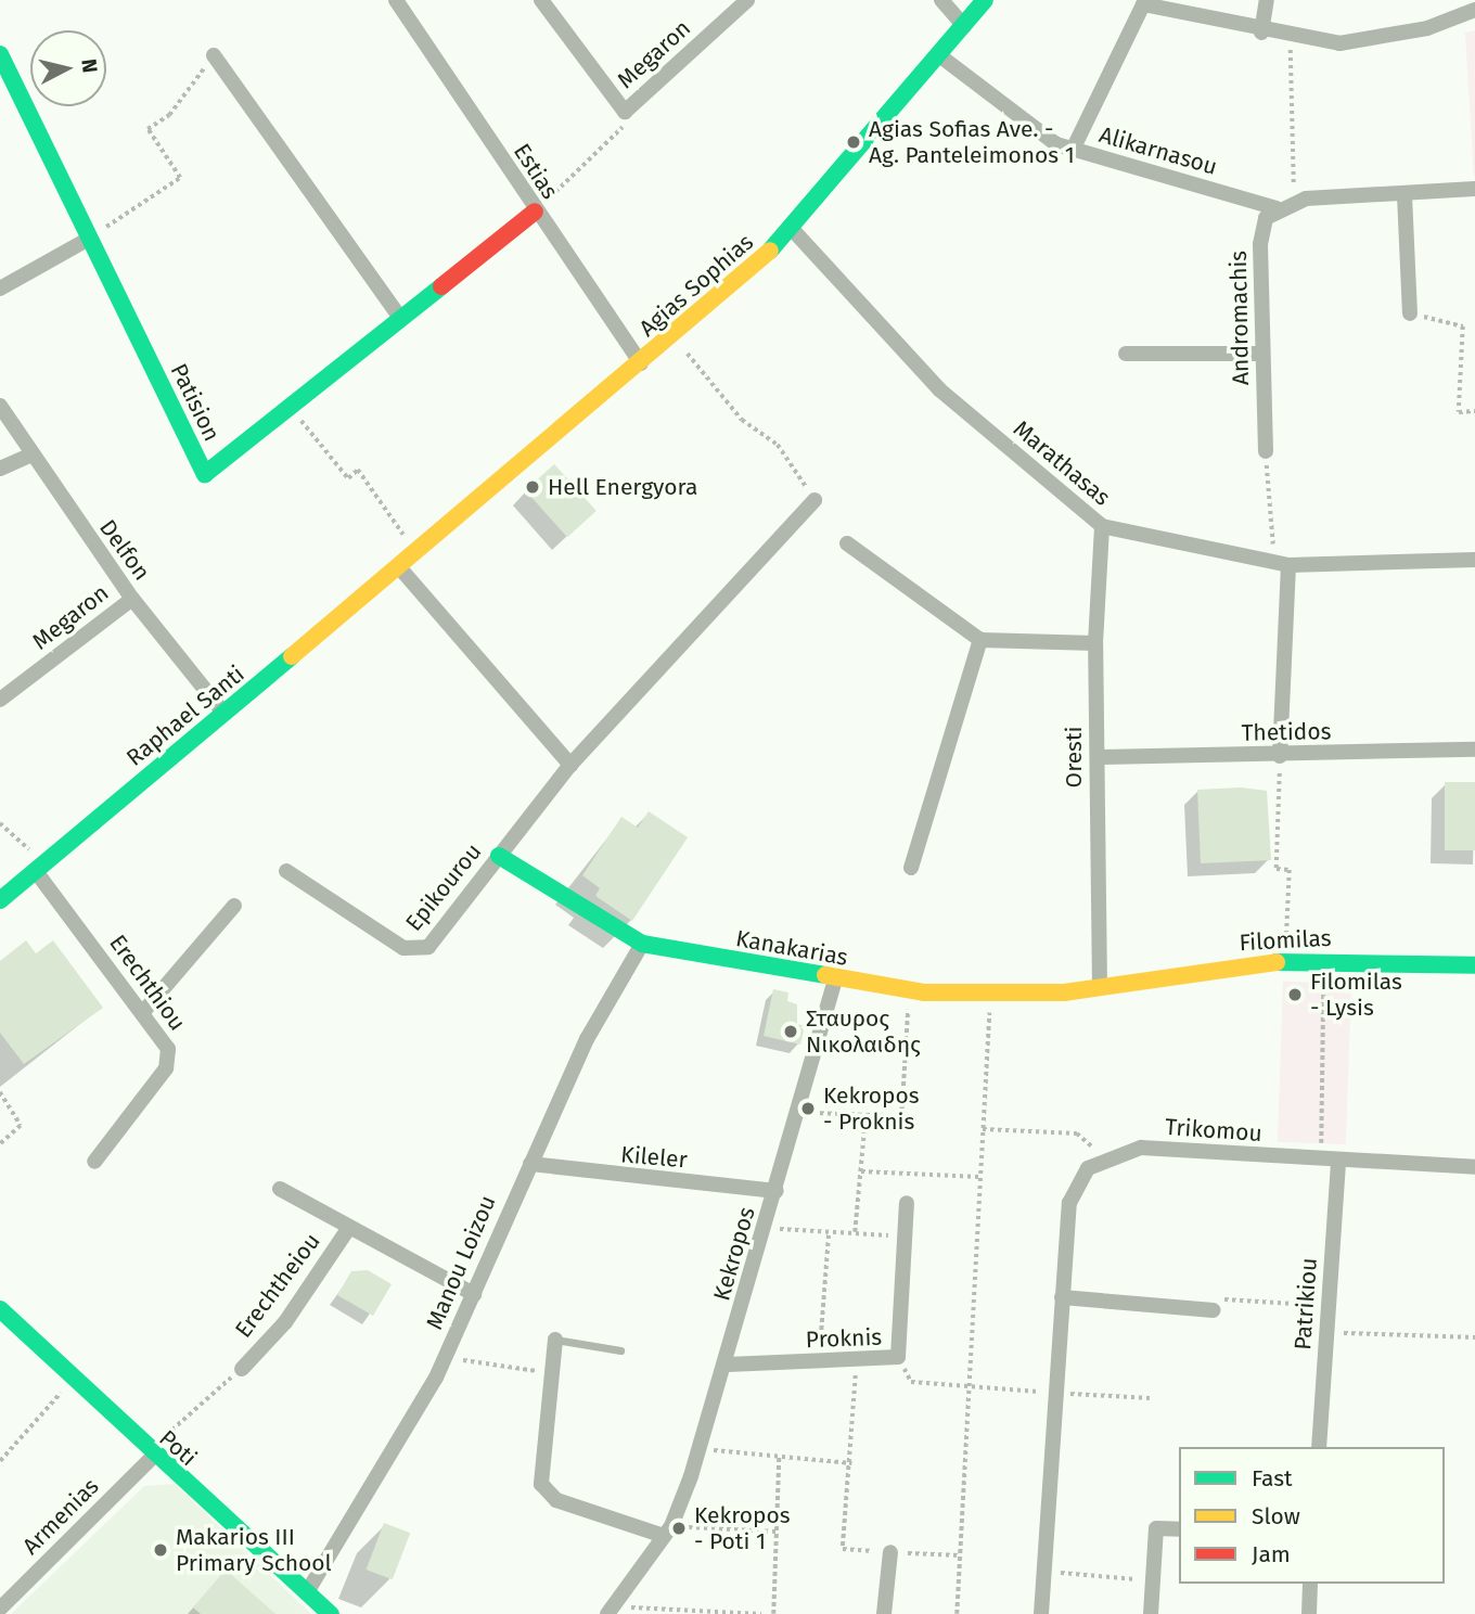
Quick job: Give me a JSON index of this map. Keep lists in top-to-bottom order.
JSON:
{
  "streets": {
    "street": [
      "Megaron",
      "Alikarnasou",
      "Estias",
      "Agias Sophias",
      "Andromachis",
      "Patision",
      "Marathasas",
      "Delfon",
      "Raphael Santi",
      "Thetidos",
      "Oresti",
      "Epikourou",
      "Filomilas",
      "Kanakarias",
      "Erechthiou",
      "Trikomou",
      "Kileler",
      "Kekropos",
      "Manou Loizou",
      "Erechtheiou",
      "Patrikiou",
      "Proknis",
      "Poti",
      "Armenias"
    ]
  },
  "crossings": [
    ["Megaron", "Delfon"],
    ["Alikarnasou", "Andromachis"],
    ["Estias", "Agias Sophias"],
    ["Estias", "Patision"],
    ["Agias Sophias", "Marathasas"],
    ["Agias Sophias", "Raphael Santi"],
    ["Marathasas", "Oresti"],
    ["Delfon", "Raphael Santi"],
    ["Raphael Santi", "Erechthiou"],
    ["Thetidos", "Oresti"],
    ["Oresti", "Filomilas"],
    ["Oresti", "Kanakarias"],
    ["Epikourou", "Kanakarias"],
    ["Filomilas", "Kanakarias"],
    ["Kanakarias", "Kekropos"],
    ["Kanakarias", "Manou Loizou"],
    ["Trikomou", "Patrikiou"],
    ["Kileler", "Kekropos"],
    ["Kileler", "Manou Loizou"],
    ["Kekropos", "Proknis"],
    ["Manou Loizou", "Erechtheiou"],
    ["Manou Loizou", "Poti"],
    ["Poti", "Armenias"]
  ],
  "places": [
    "Agias Sofias Ave. - Ag. Panteleimonos 1",
    "Hell Energyora",
    "Filomilas - Lysis",
    "Σταυρος Νικολαιδης",
    "Kekropos - Proknis",
    "Kekropos - Poti 1",
    "Makarios III Primary School"
  ],
  "legend": ["Fast", "Slow", "Jam"],
  "north": "right"
}
